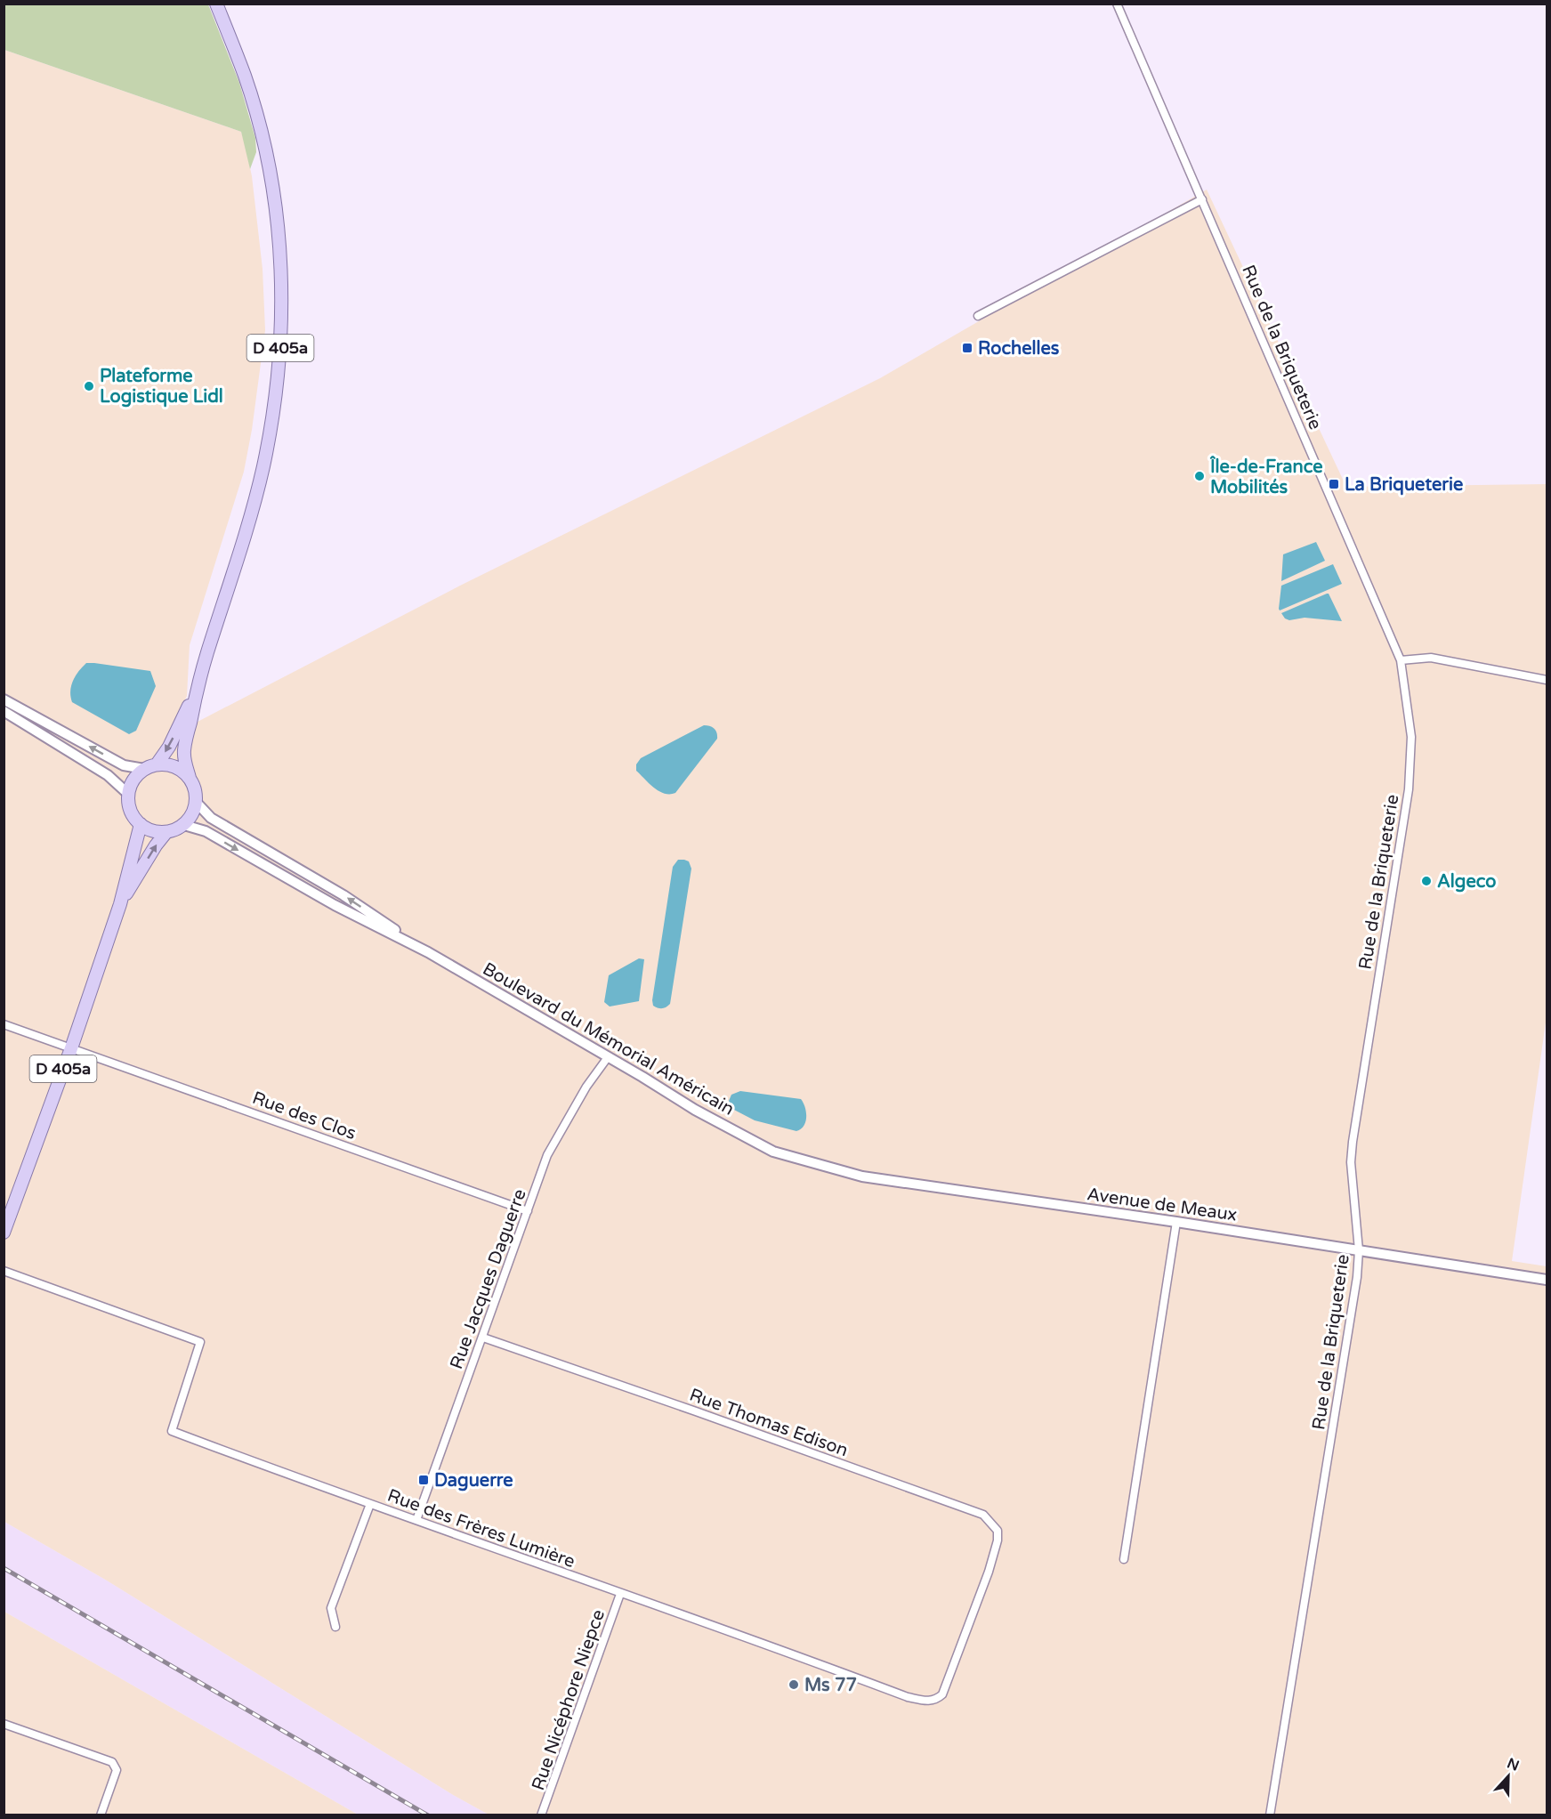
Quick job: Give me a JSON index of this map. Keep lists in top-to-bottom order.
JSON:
{
  "streets": {
    "main road": ["D 405a"],
    "street": [
      "Rue de la Briqueterie",
      "Boulevard du Mémorial Américain",
      "Rue des Clos",
      "Avenue de Meaux",
      "Rue Jacques Daguerre",
      "Rue Thomas Edison",
      "Rue des Frères Lumière",
      "Rue Nicéphore Niepce"
    ]
  },
  "crossings": [
    ["Rue de la Briqueterie", "Avenue de Meaux"],
    ["D 405a", "Rue des Clos"],
    ["Boulevard du Mémorial Américain", "Avenue de Meaux"],
    ["Boulevard du Mémorial Américain", "Rue Jacques Daguerre"],
    ["Rue des Clos", "Rue Jacques Daguerre"],
    ["Rue Jacques Daguerre", "Rue Thomas Edison"],
    ["Rue Jacques Daguerre", "Rue des Frères Lumière"],
    ["Rue Thomas Edison", "Rue des Frères Lumière"],
    ["Rue des Frères Lumière", "Rue Nicéphore Niepce"]
  ],
  "places": {
    "transit": ["Rochelles", "La Briqueterie", "Daguerre"],
    "other": [
      "Plateforme Logistique Lidl",
      "Île-de-France Mobilités",
      "Algeco",
      "Ms 77"
    ]
  },
  "north": "top"
}
